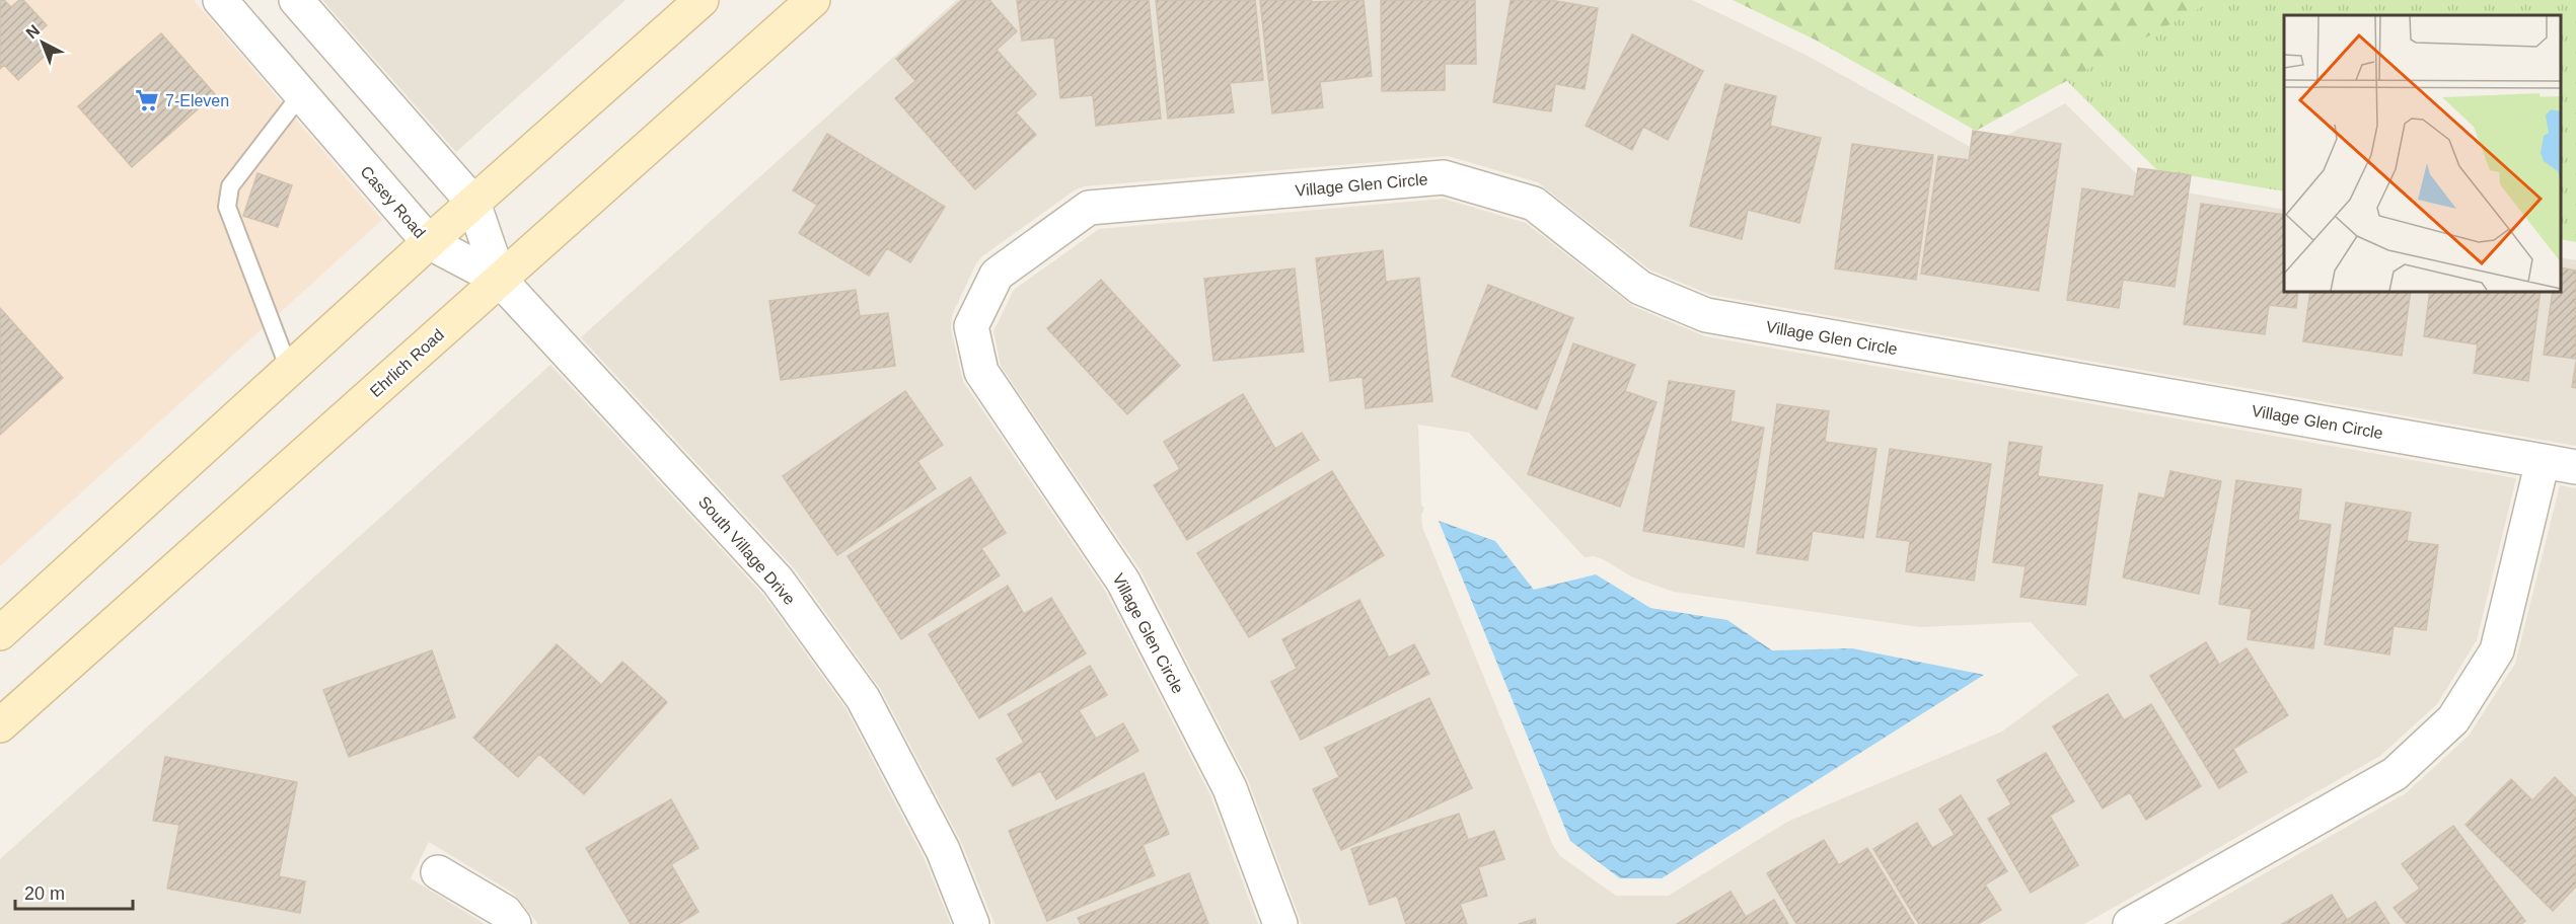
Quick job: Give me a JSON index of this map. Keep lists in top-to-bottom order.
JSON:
{
  "streets": {
    "main road": ["Ehrlich Road"],
    "street": ["Village Glen Circle", "Casey Road", "South Village Drive"]
  },
  "crossings": [
    ["Casey Road", "Ehrlich Road"],
    ["Casey Road", "South Village Drive"],
    ["Ehrlich Road", "South Village Drive"]
  ],
  "places": {
    "supermarket": ["7-Eleven"]
  },
  "scale_bar": "20 m",
  "north": "top left"
}
